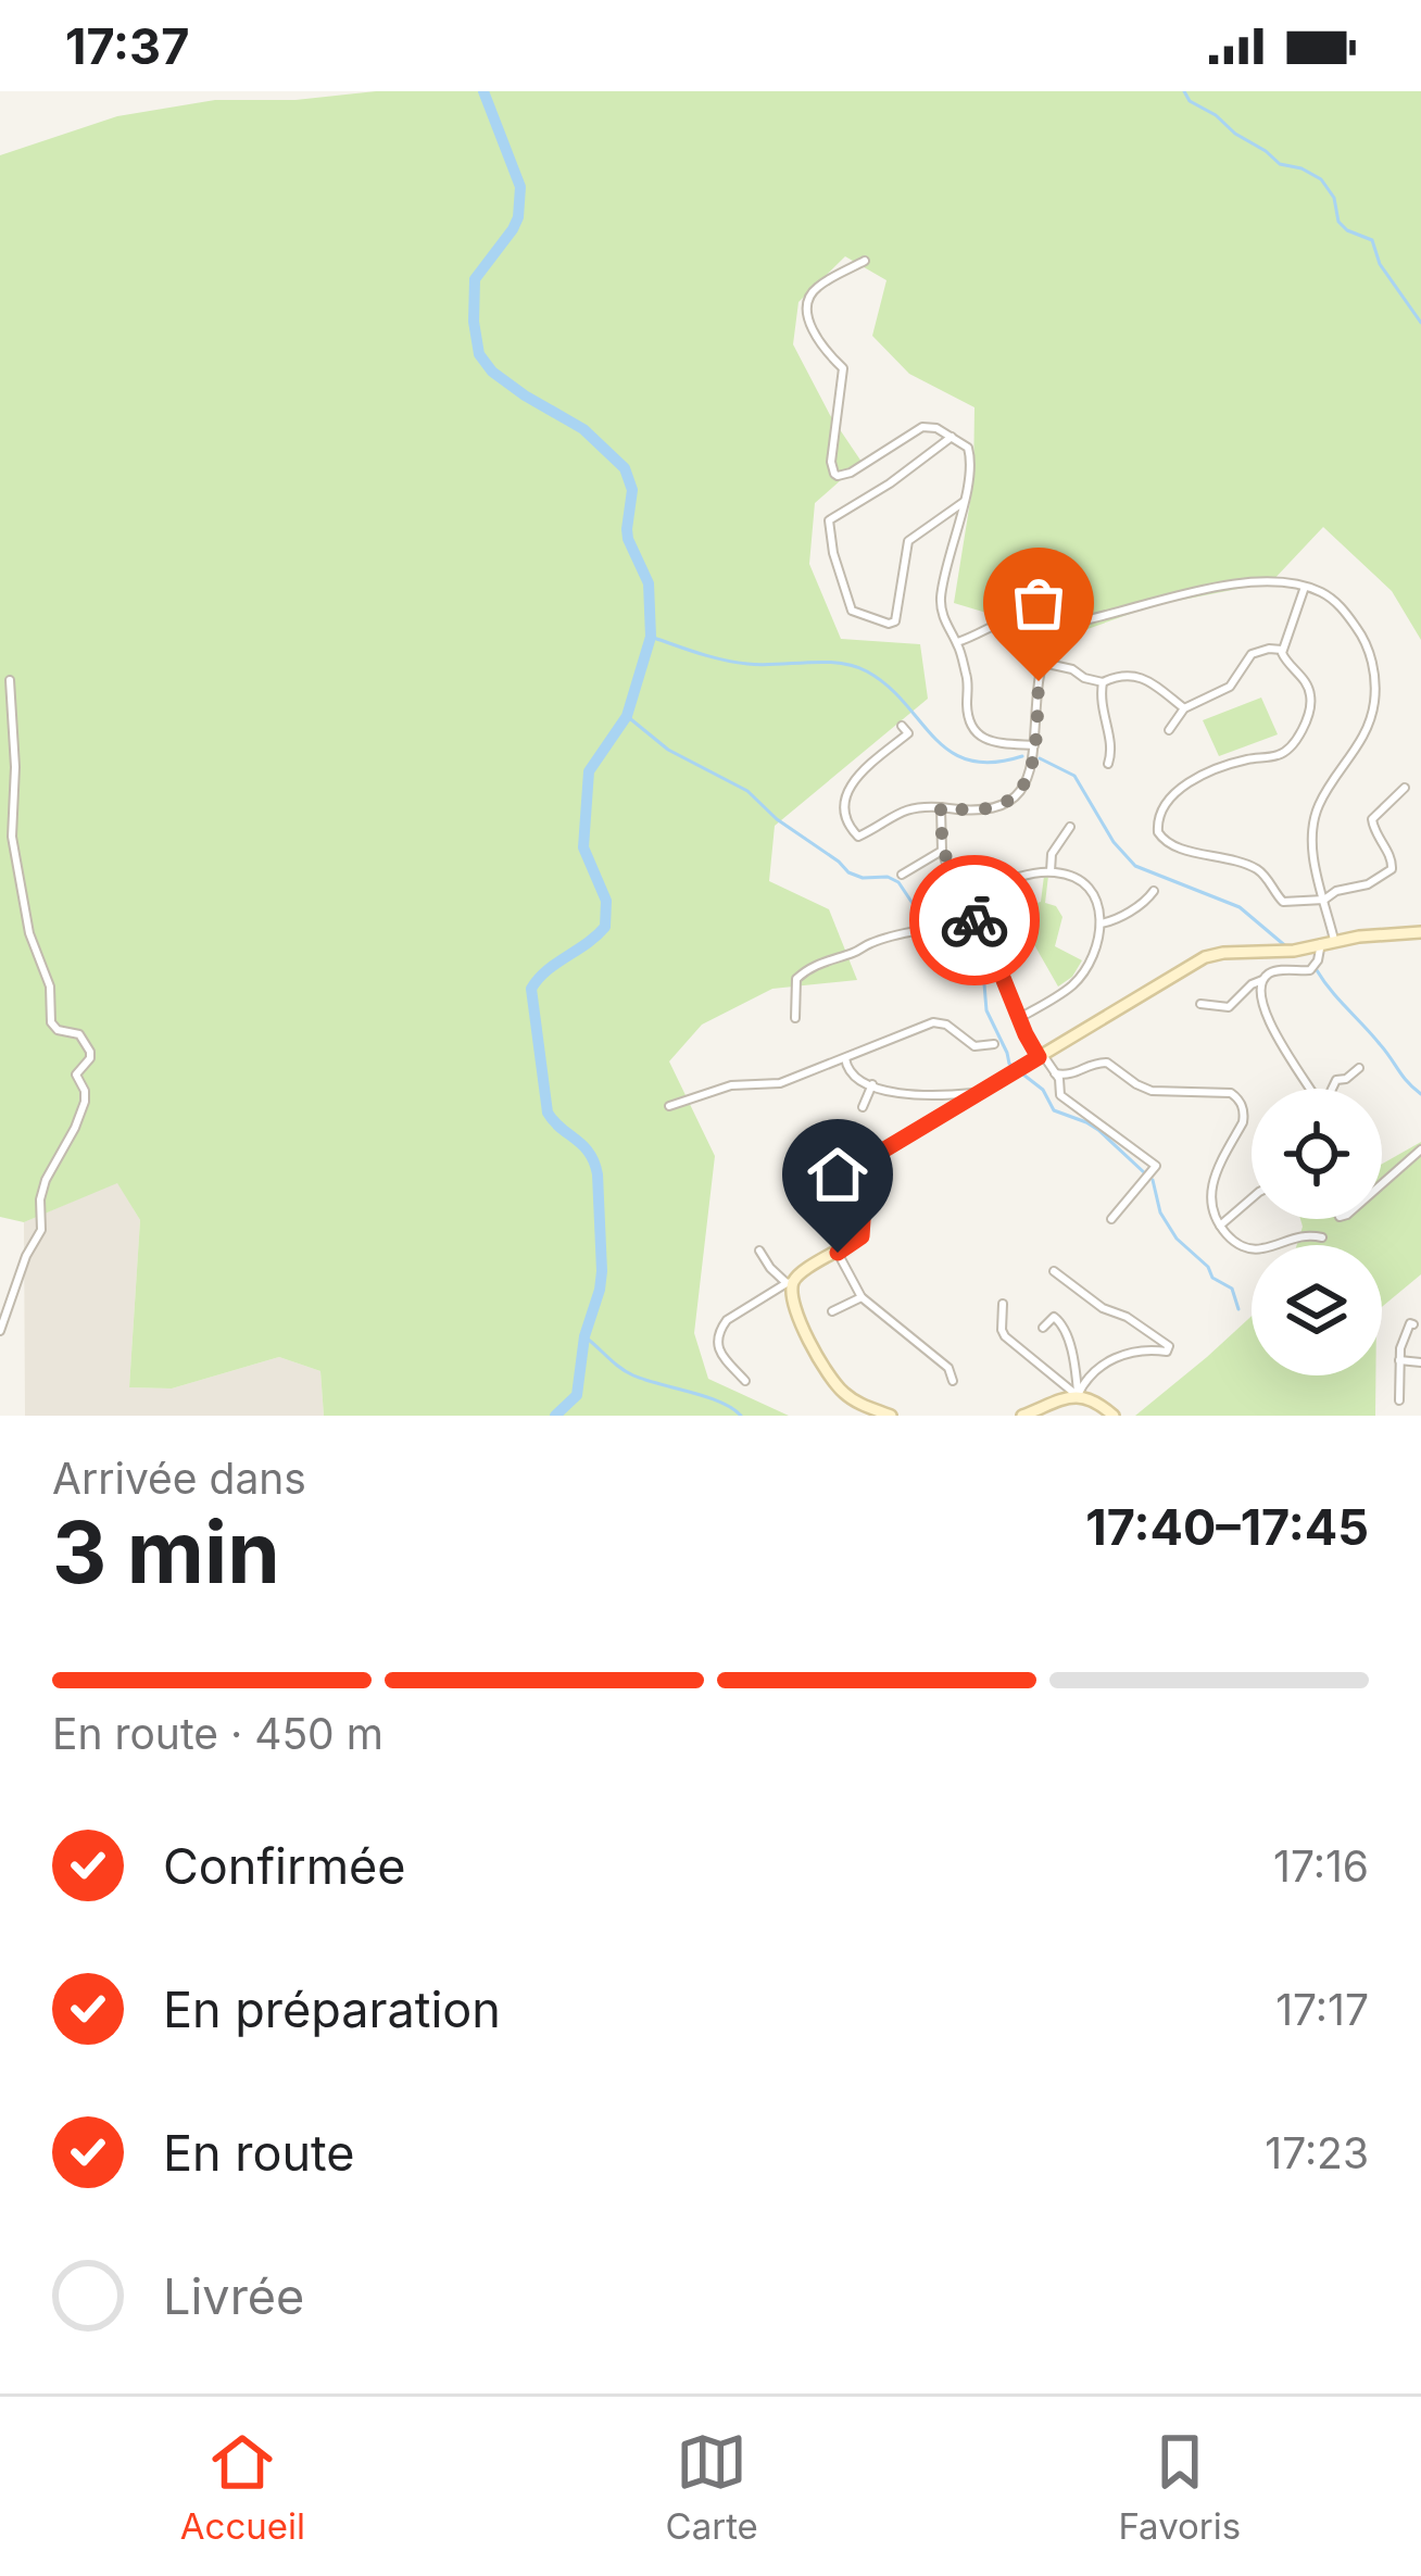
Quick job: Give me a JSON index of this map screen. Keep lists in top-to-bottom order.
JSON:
{
  "page": {
    "status": "17:37",
    "heading": ["3 min", "Arrivée dans", "17:40–17:45"],
    "bar": "En route · 450 m",
    "list": [
      ["Confirmée", "17:16"],
      ["En préparation", "17:17"],
      ["En route", "17:23"],
      "Livrée"
    ],
    "tabs": ["Accueil", "Carte", "Favoris"]
  }
}
